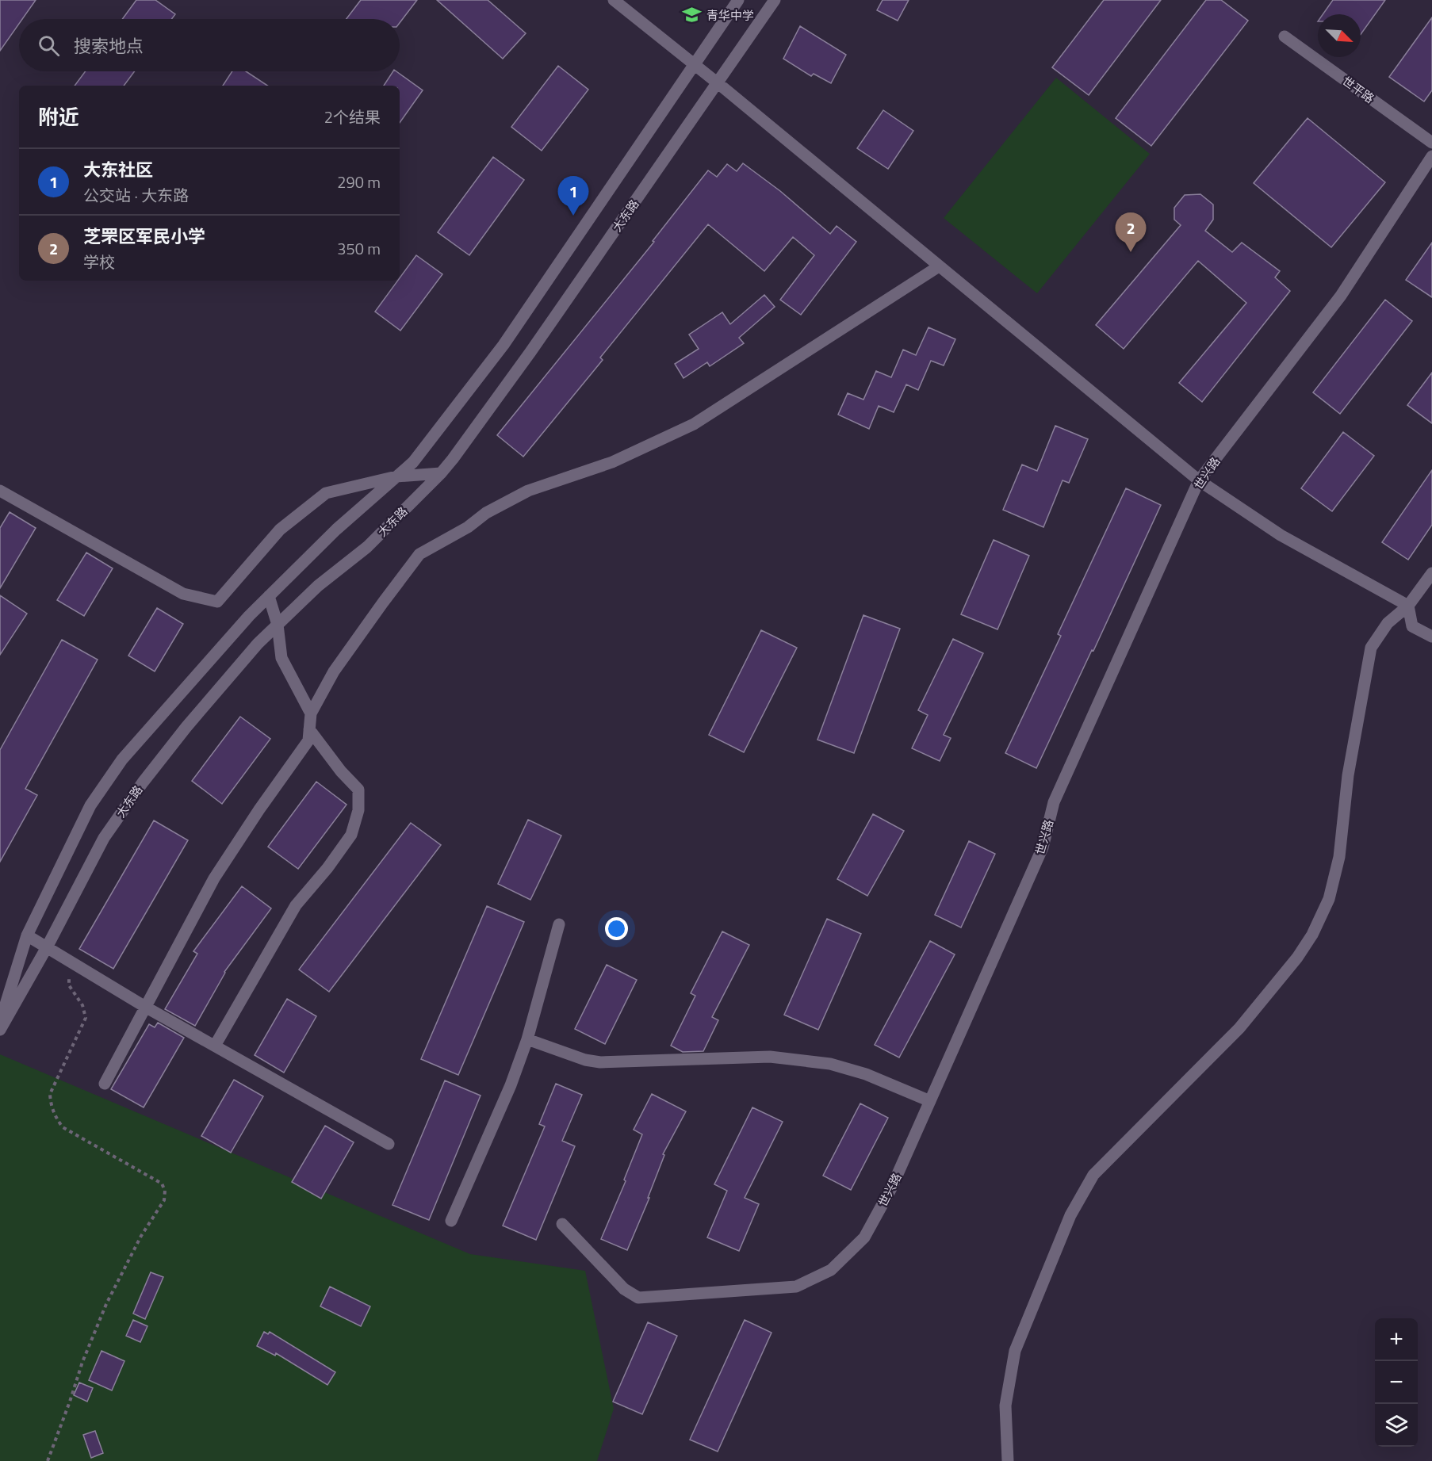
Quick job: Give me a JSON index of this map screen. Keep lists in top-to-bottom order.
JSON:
{
  "streets": {
    "street": ["世平路", "大东路", "世兴路"]
  },
  "places": {
    "school or university": ["青华中学"]
  },
  "north": "bottom right",
  "page": {
    "search": "搜索地点",
    "heading": ["附近", "2个结果"],
    "list": [
      {
        "mark": "1",
        "name": "大东社区",
        "note": "公交站 · 大东路",
        "value": "290 m"
      },
      {
        "mark": "2",
        "name": "芝罘区军民小学",
        "note": "学校",
        "value": "350 m"
      }
    ],
    "pins": ["1", "2"],
    "map_buttons": ["+", "−"]
  }
}
